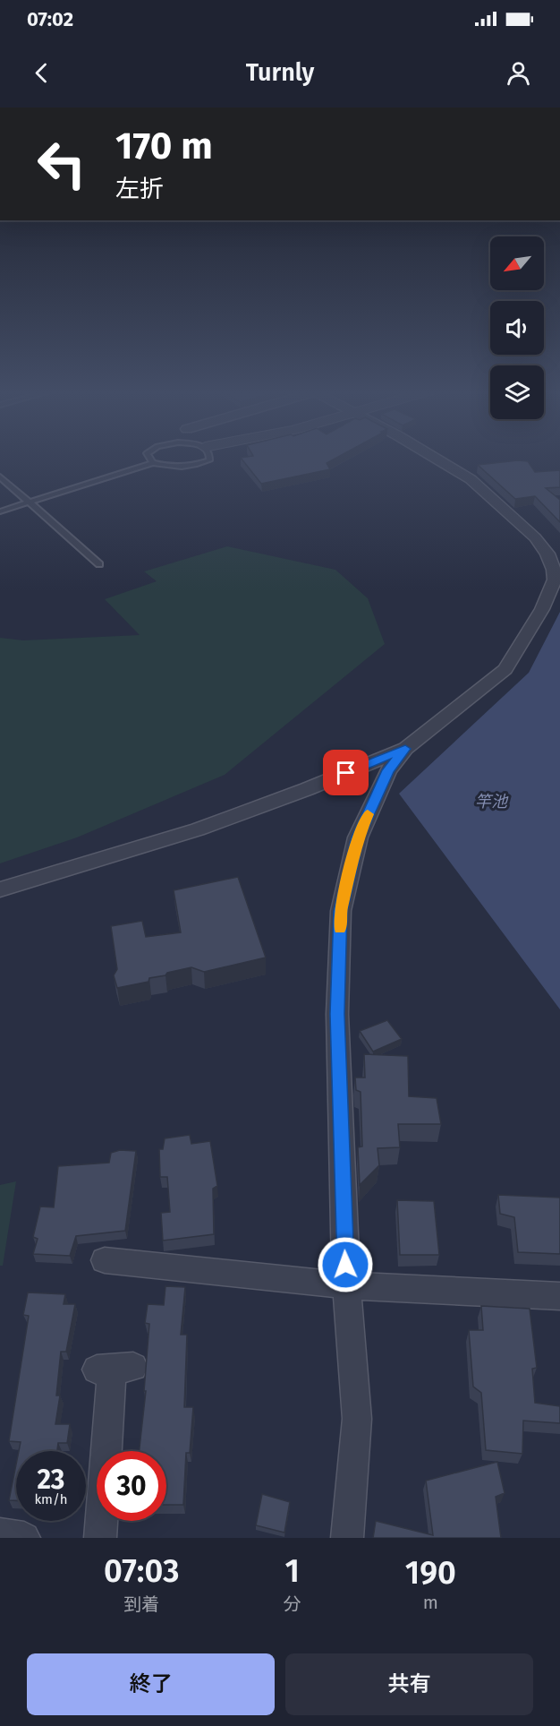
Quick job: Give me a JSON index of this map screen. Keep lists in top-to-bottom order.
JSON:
{
  "water": ["竿池"],
  "north": "bottom left",
  "page": {
    "status": "07:02",
    "header": "Turnly",
    "turn": ["170 m", "左折"],
    "speed": "23 km/h",
    "limit": "30",
    "eta": [
      "07:03",
      "到着",
      "1",
      "分",
      "190",
      "m"
    ],
    "buttons": ["終了", "共有"]
  }
}
